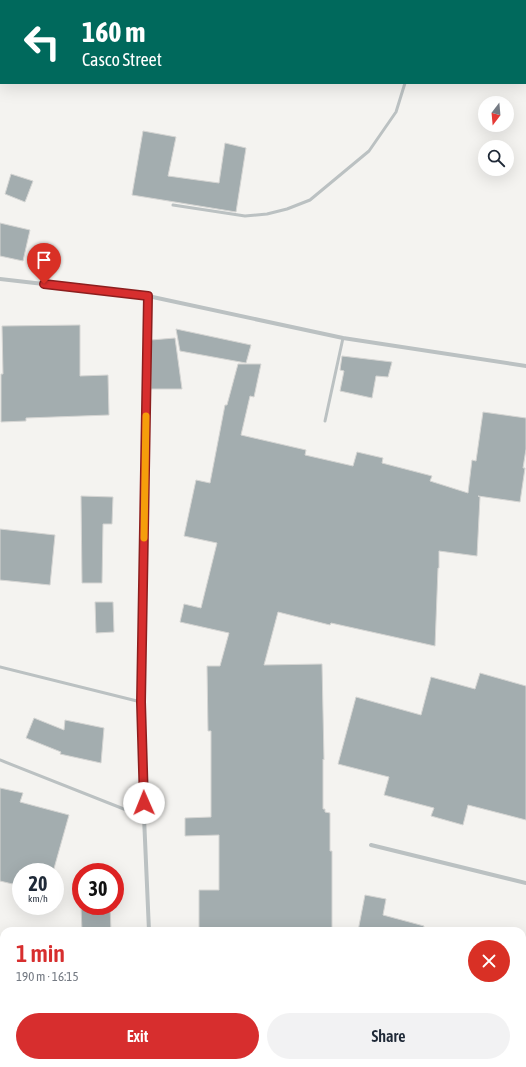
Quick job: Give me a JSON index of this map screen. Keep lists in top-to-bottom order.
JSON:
{
  "north": "bottom",
  "page": {
    "turn": ["160 m", "Casco Street"],
    "speed": "20 km/h",
    "limit": "30",
    "heading": ["1 min", "190 m · 16:15"],
    "buttons": ["Exit", "Share"]
  }
}
